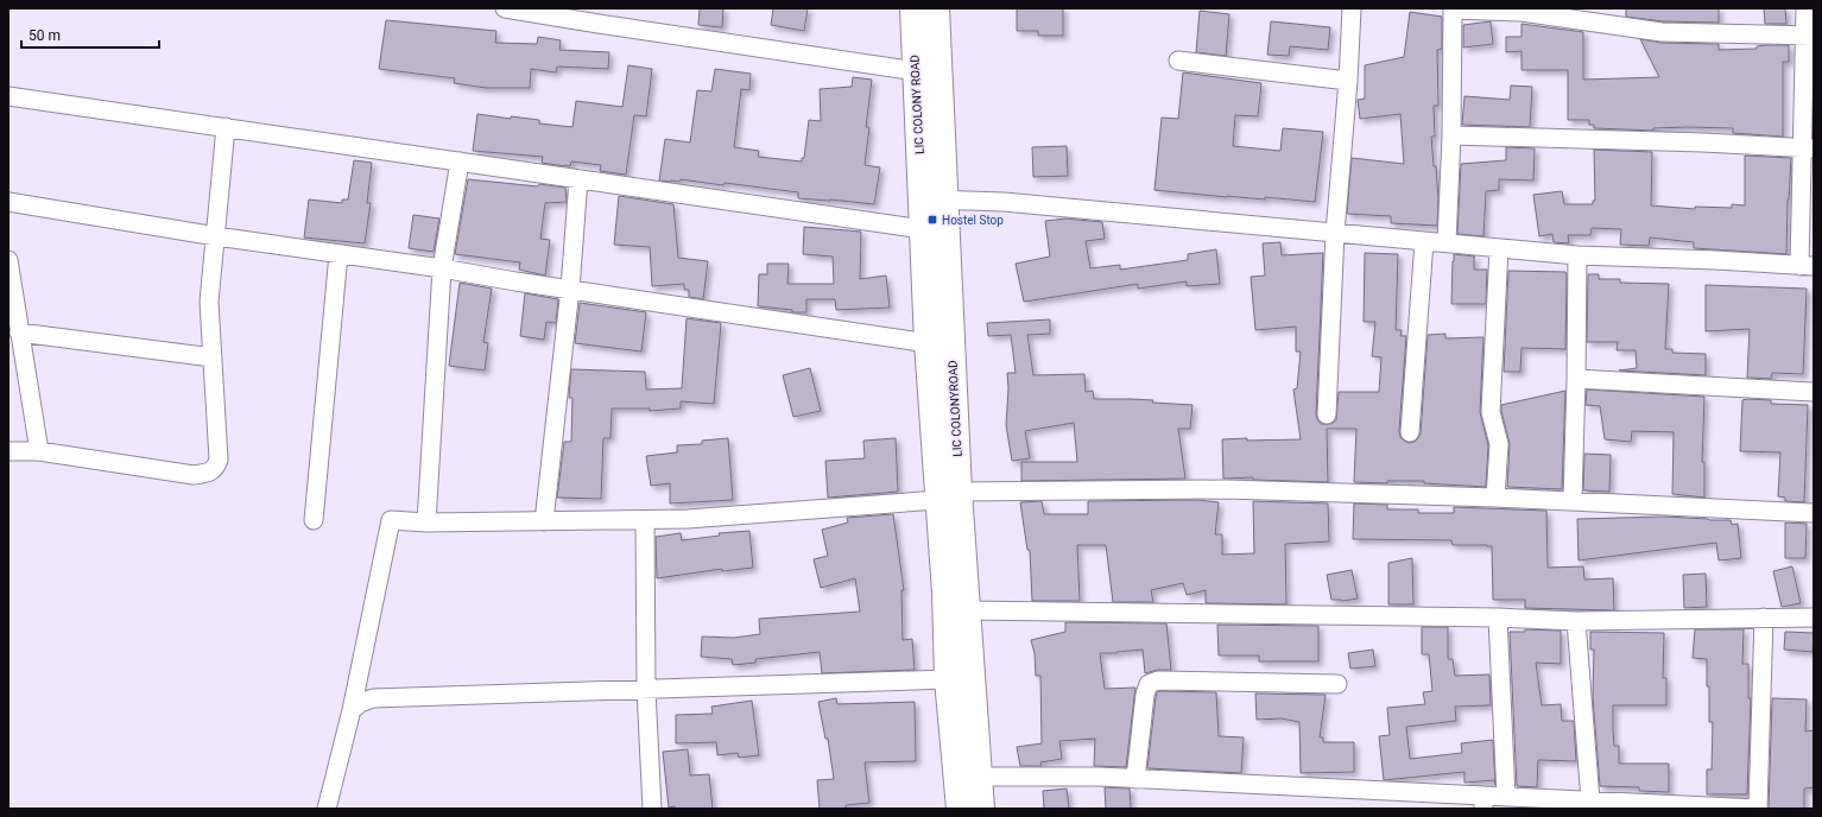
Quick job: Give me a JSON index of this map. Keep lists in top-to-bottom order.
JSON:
{
  "streets": {
    "main road": ["LIC COLONY ROAD", "LIC COLONYROAD"]
  },
  "crossings": [
    ["LIC COLONY ROAD", "LIC COLONYROAD"]
  ],
  "places": {
    "transit": ["Hostel Stop"]
  },
  "scale_bar": "50 m"
}
